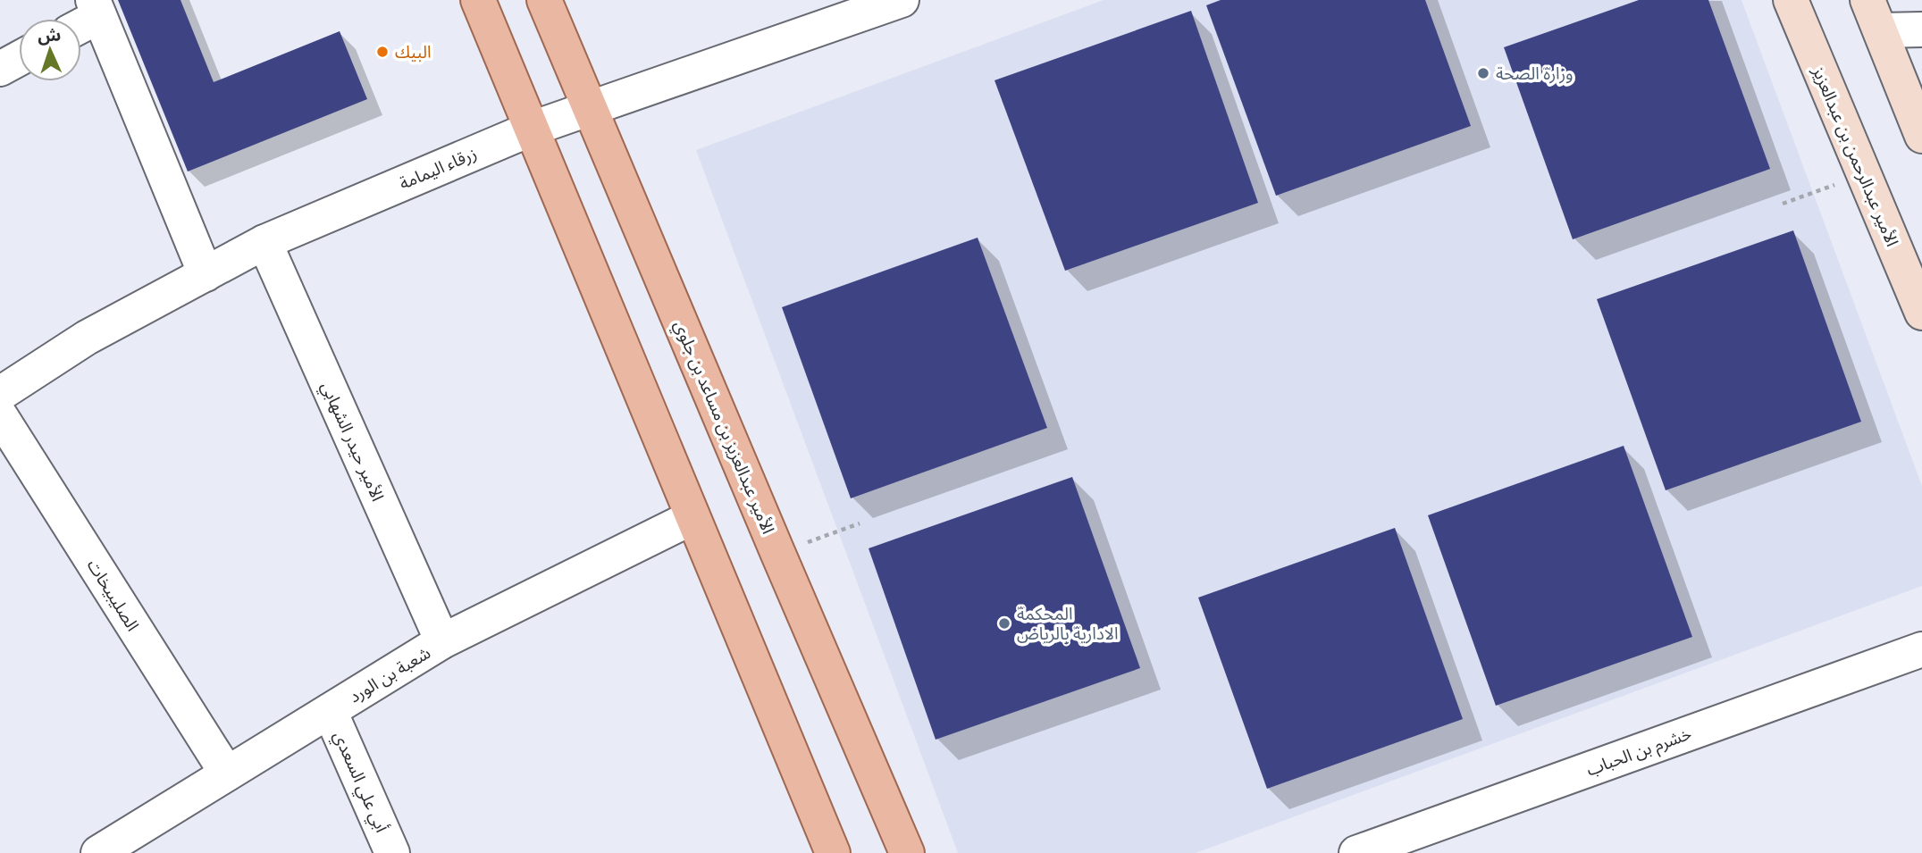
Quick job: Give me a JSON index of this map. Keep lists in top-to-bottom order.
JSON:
{
  "streets": {
    "main road": ["الأمير عبدالعزيز بن مساعد بن جلوي"],
    "street": [
      "الأمير عبدالرحمن بن عبدالعزيز",
      "زرقاء اليمامة",
      "الأمير حيدر الشهابي",
      "الصليبيخات",
      "شعبة بن الورد",
      "خشرم بن الحباب",
      "أبي علي السعدي"
    ]
  },
  "crossings": [
    ["زرقاء اليمامة", "الأمير عبدالعزيز بن مساعد بن جلوي"],
    ["زرقاء اليمامة", "الأمير حيدر الشهابي"],
    ["الأمير حيدر الشهابي", "شعبة بن الورد"],
    ["الصليبيخات", "شعبة بن الورد"],
    ["شعبة بن الورد", "أبي علي السعدي"]
  ],
  "places": ["البيك", "وزارة الصحة", "المحكمة الادارية بالرياض"],
  "north": "top"
}
